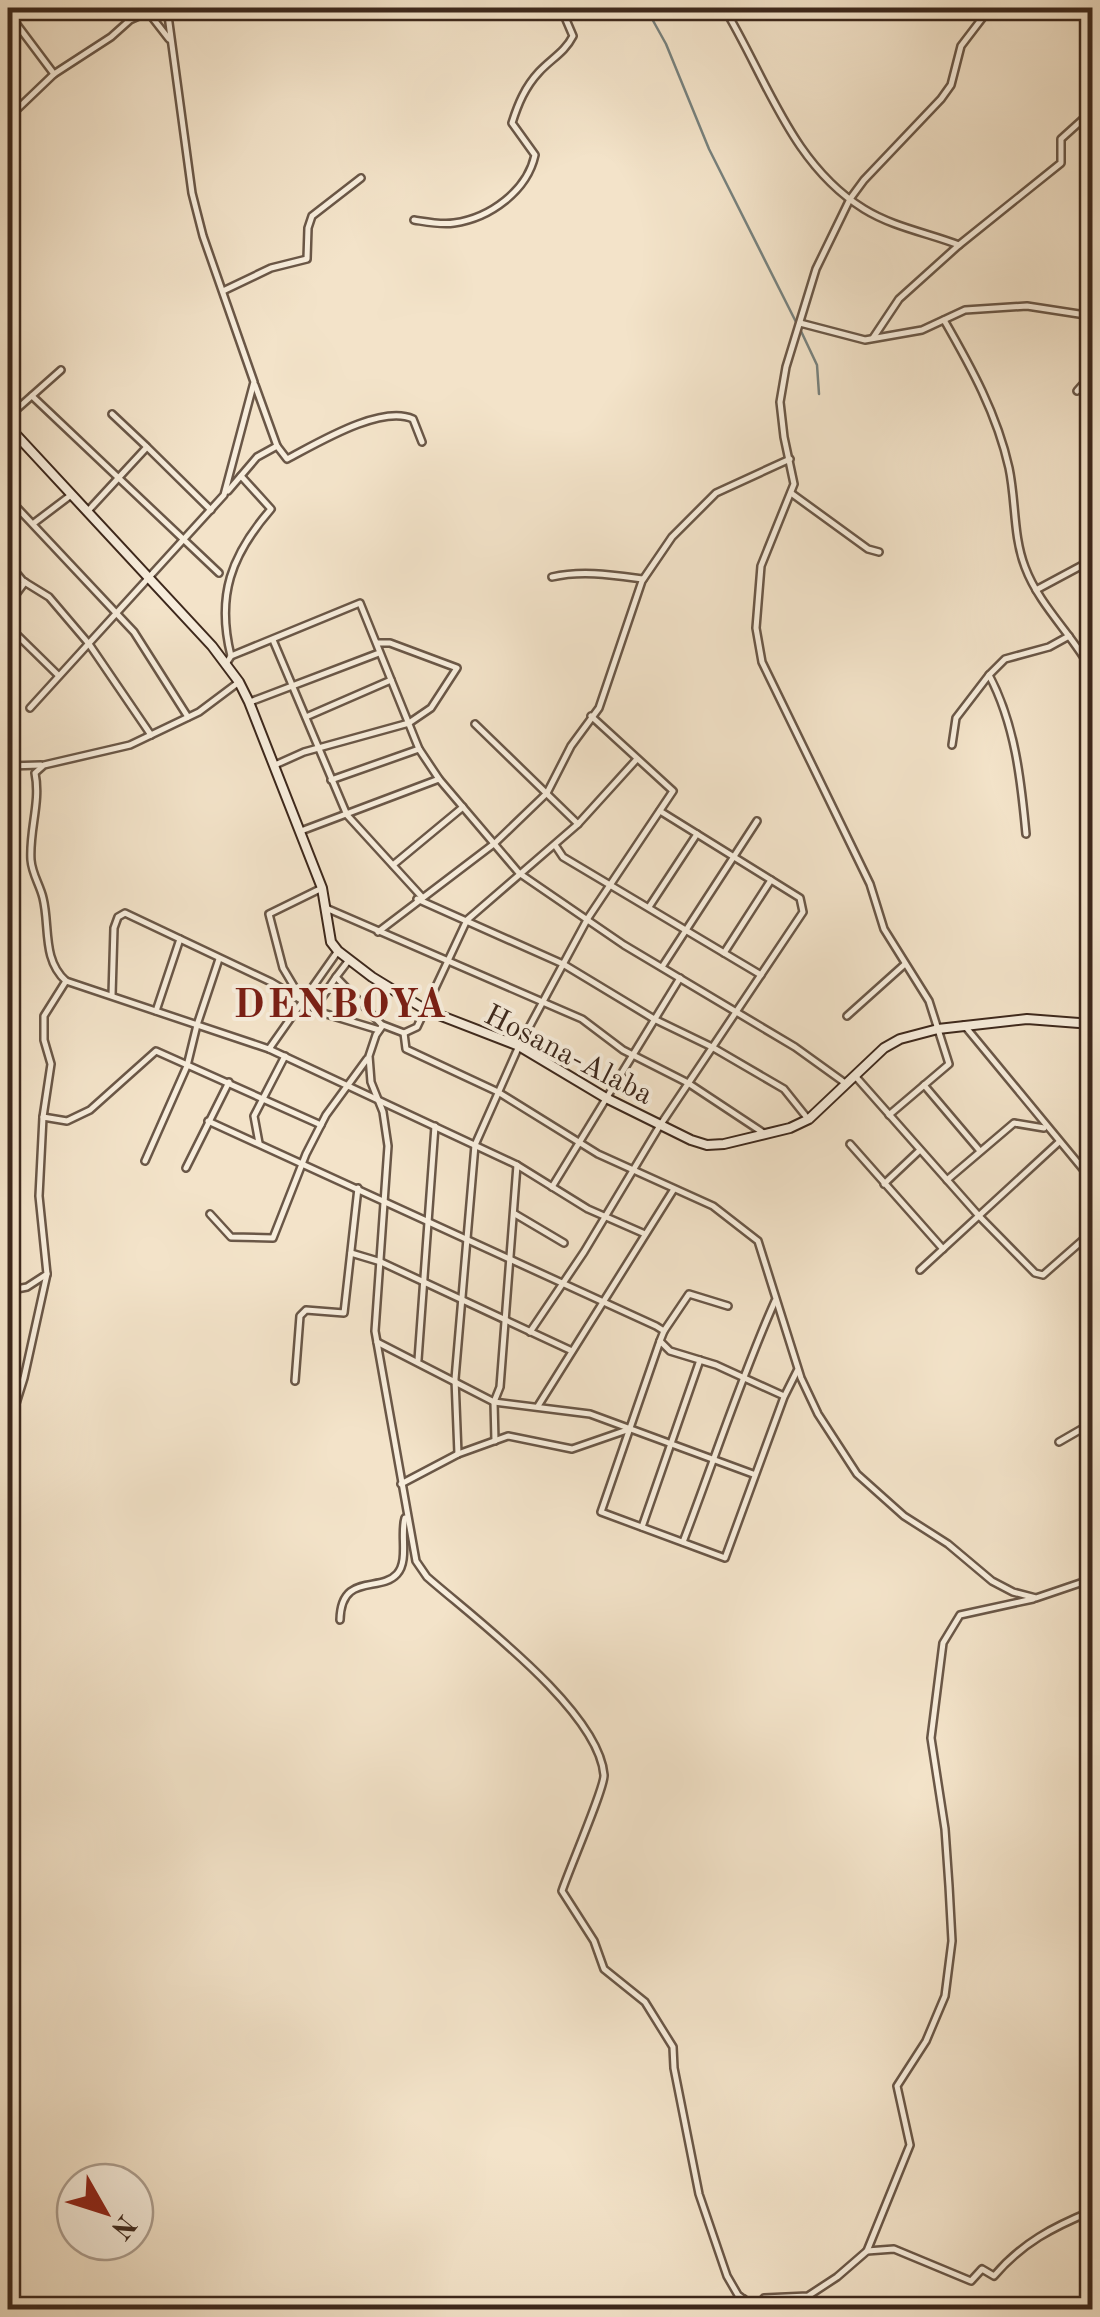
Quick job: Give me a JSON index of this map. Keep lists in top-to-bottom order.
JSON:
{
  "streets": {
    "main road": ["Hosana-Alaba"]
  },
  "districts": ["DENBOYA"],
  "north": "bottom right"
}
